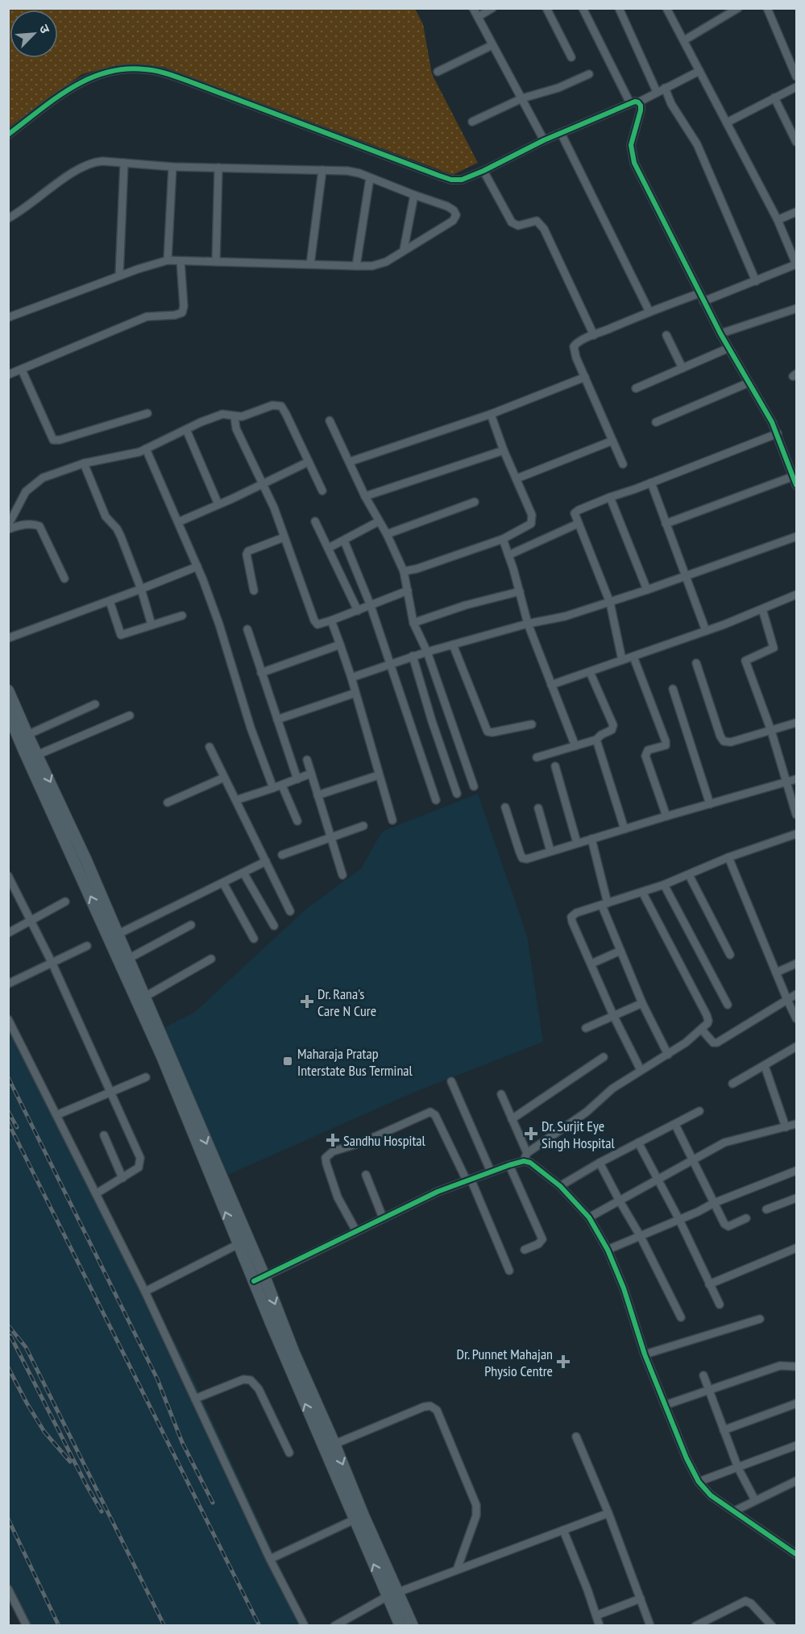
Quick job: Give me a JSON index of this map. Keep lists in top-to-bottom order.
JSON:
{
  "places": {
    "health": [
      "Dr. Rana's Care N Cure",
      "Dr. Surjit Eye Singh Hospital",
      "Sandhu Hospital",
      "Dr. Punnet Mahajan Physio Centre"
    ],
    "transit": ["Maharaja Pratap Interstate Bus Terminal"]
  },
  "north": "top right"
}
